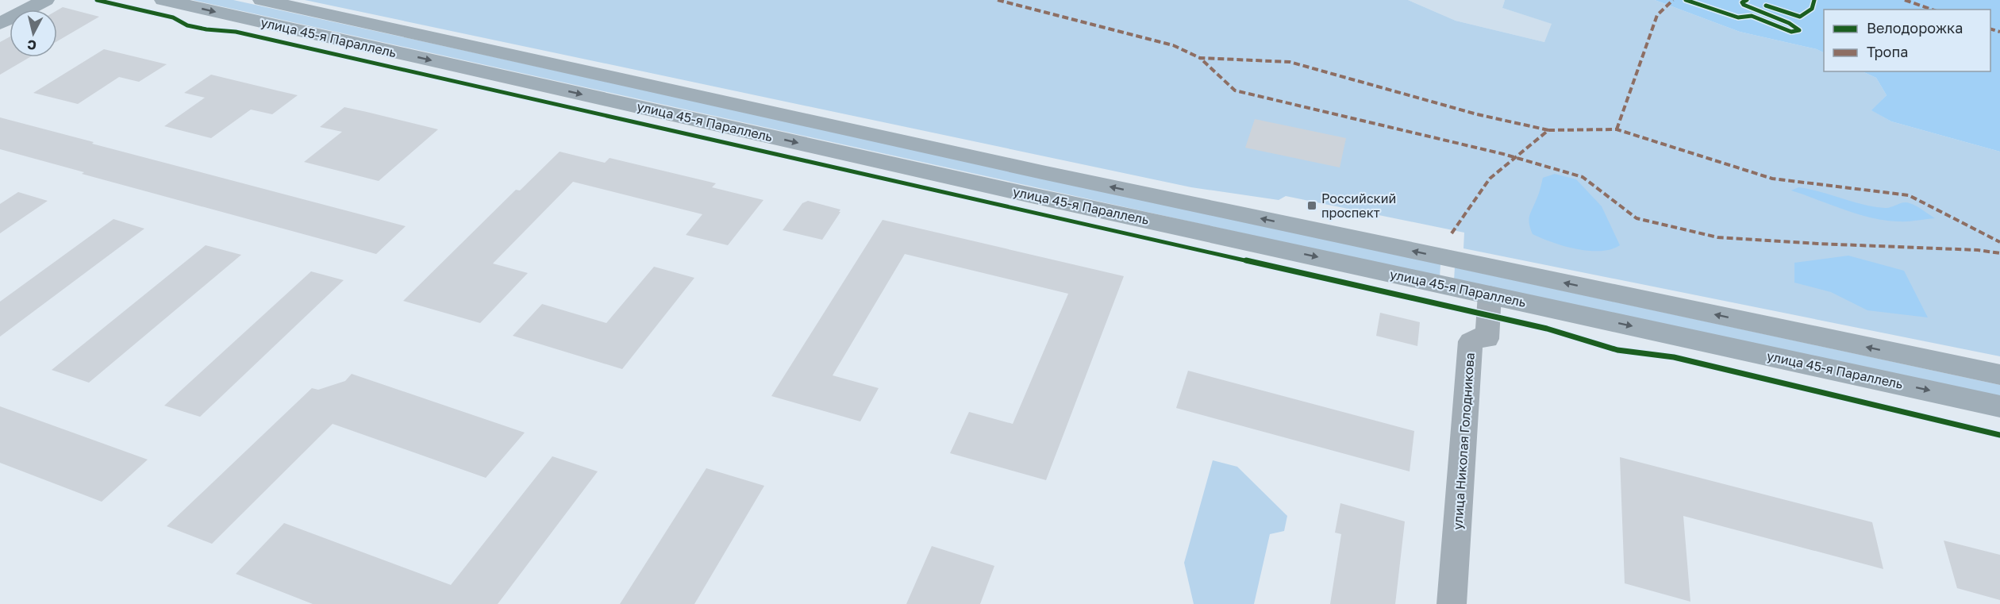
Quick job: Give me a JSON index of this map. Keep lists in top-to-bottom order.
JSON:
{
  "streets": {
    "main road": ["улица 45-я Параллель"],
    "street": ["улица Николая Голодникова"]
  },
  "crossings": [
    ["улица 45-я Параллель", "улица Николая Голодникова"]
  ],
  "places": {
    "transit": ["Российский проспект"]
  },
  "legend": ["Велодорожка", "Тропа"],
  "north": "bottom"
}
